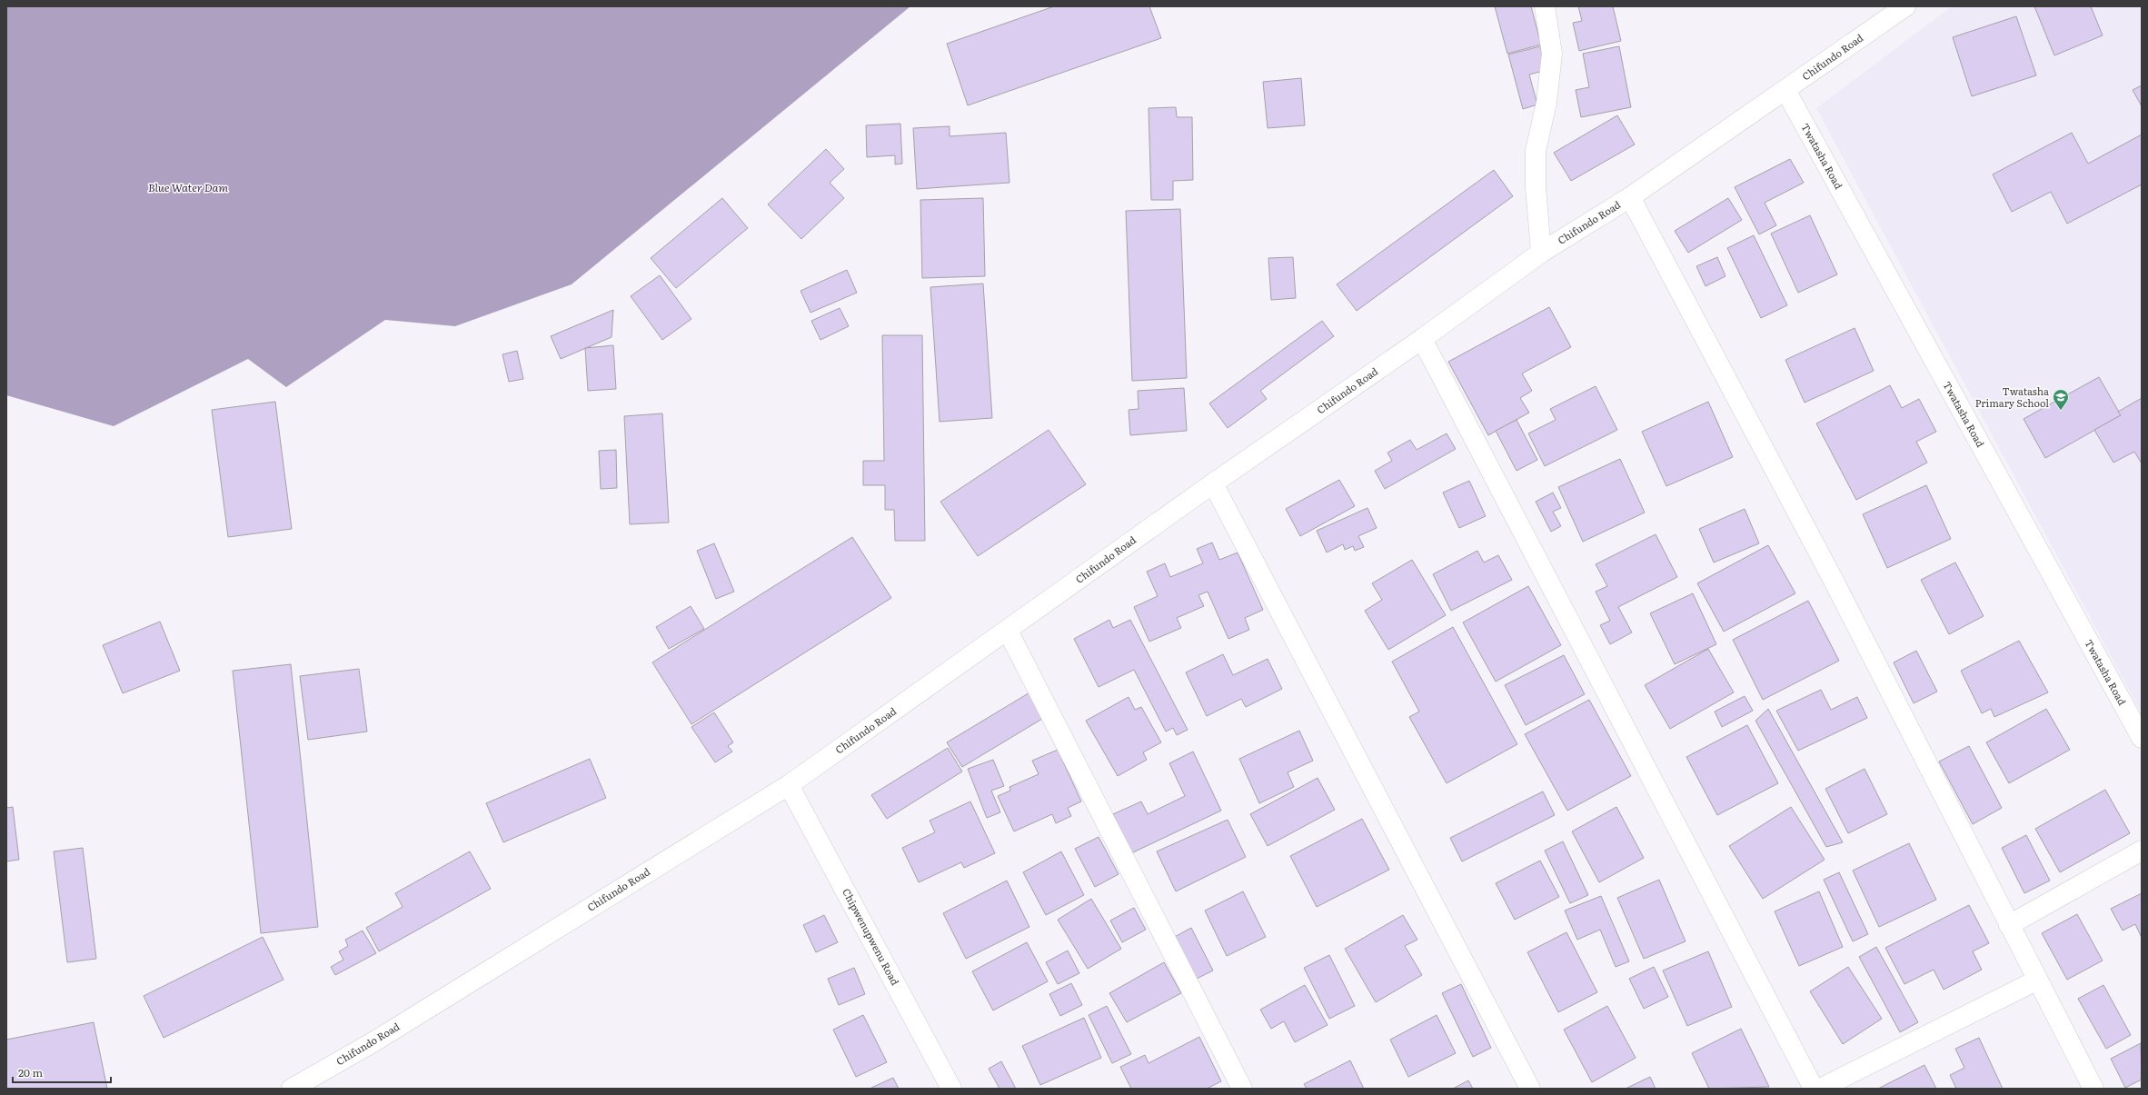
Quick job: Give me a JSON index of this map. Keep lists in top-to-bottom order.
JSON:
{
  "streets": {
    "street": ["Chifundo Road", "Twatasha Road", "Chipwenupwenu Road"]
  },
  "crossings": [
    ["Chifundo Road", "Twatasha Road"],
    ["Chifundo Road", "Chipwenupwenu Road"]
  ],
  "water": ["Blue Water Dam"],
  "places": {
    "school or university": ["Twatasha Primary School"]
  },
  "scale_bar": "20 m"
}
